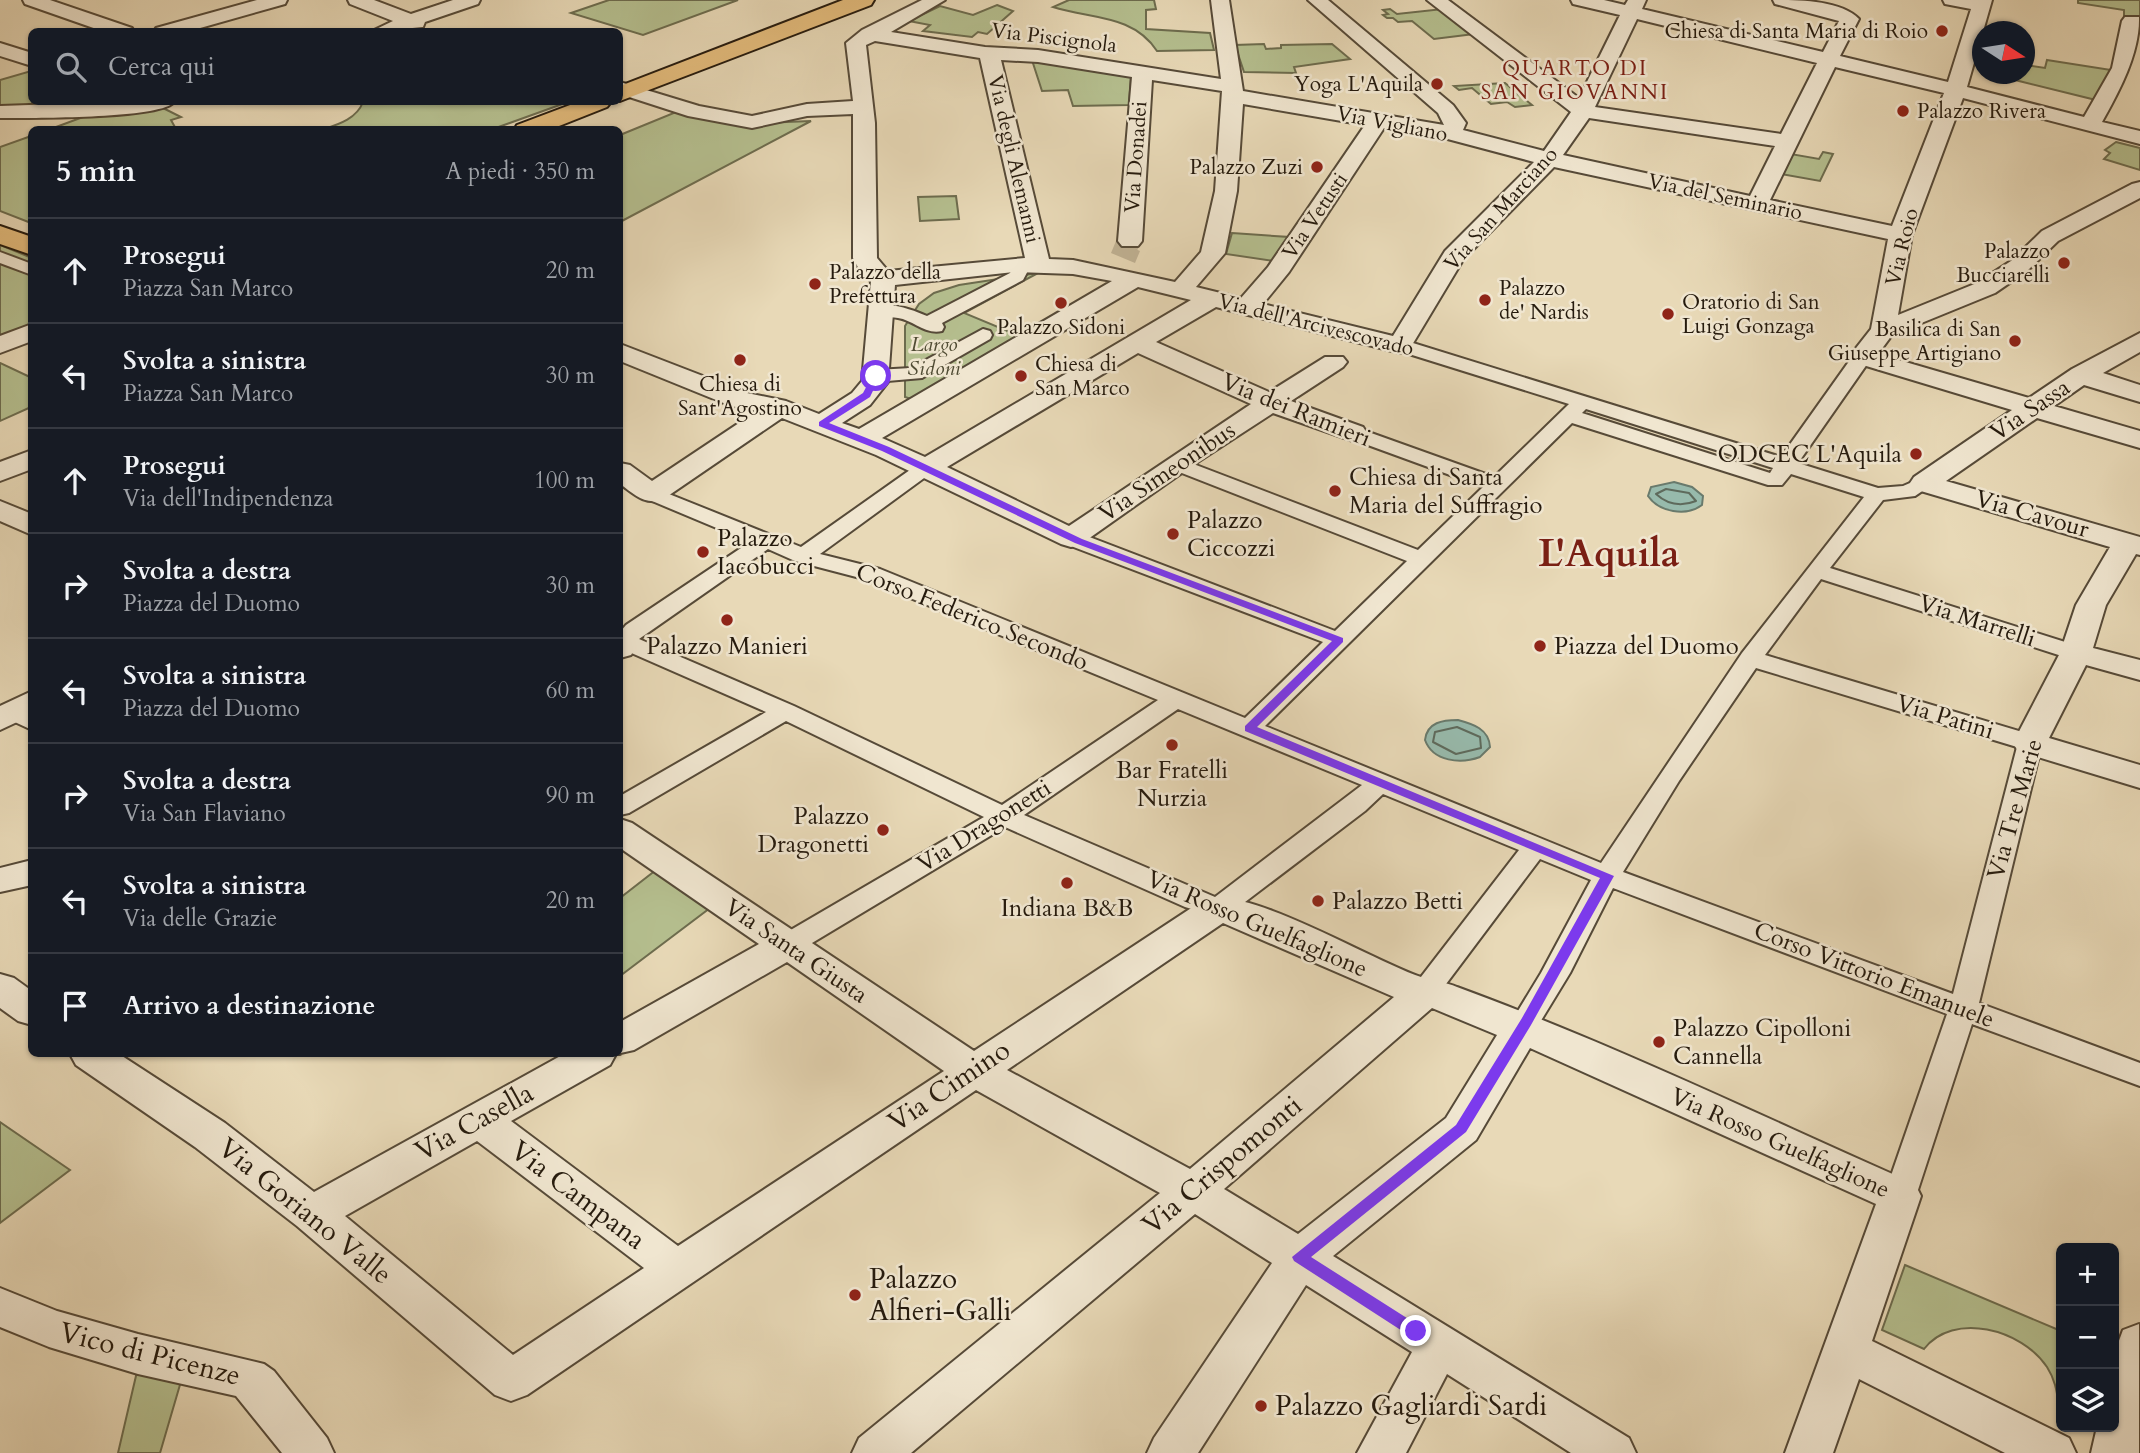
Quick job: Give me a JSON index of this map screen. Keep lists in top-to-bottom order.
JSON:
{
  "streets": {
    "street": [
      "Via Piscignola",
      "Via Vigliano",
      "Via Donadei",
      "Via degli Alemanni",
      "Via del Seminario",
      "Via San Marciano",
      "Via Vetusti",
      "Via Roio",
      "Via dell'Arcivescovado",
      "Via dei Ramieri",
      "Via Sassa",
      "Via Simeonibus",
      "Via Cavour",
      "Corso Federico Secondo",
      "Via Marrelli",
      "Via Patini",
      "Via Tre Marie",
      "Via Dragonetti",
      "Via Rosso Guelfaglione",
      "Via Santa Giusta",
      "Corso Vittorio Emanuele",
      "Via Cimino",
      "Via Casella",
      "Via Crispomonti",
      "Via Campana",
      "Via Goriano Valle",
      "Vico di Picenze"
    ]
  },
  "crossings": [
    ["Via Piscignola", "Via Vigliano"],
    ["Via Piscignola", "Via Donadei"],
    ["Via Piscignola", "Via degli Alemanni"],
    ["Via Vigliano", "Via del Seminario"],
    ["Via Vigliano", "Via San Marciano"],
    ["Via Vigliano", "Via Vetusti"],
    ["Via Donadei", "Via dell'Arcivescovado"],
    ["Via degli Alemanni", "Via dell'Arcivescovado"],
    ["Via del Seminario", "Via San Marciano"],
    ["Via del Seminario", "Via Roio"],
    ["Via San Marciano", "Via dell'Arcivescovado"],
    ["Via Vetusti", "Via dell'Arcivescovado"],
    ["Via Roio", "Via dell'Arcivescovado"],
    ["Via dell'Arcivescovado", "Via Simeonibus"],
    ["Via dei Ramieri", "Via Simeonibus"],
    ["Via Sassa", "Via Cavour"],
    ["Via Cavour", "Via Tre Marie"],
    ["Corso Federico Secondo", "Via Dragonetti"],
    ["Via Marrelli", "Via Tre Marie"],
    ["Via Patini", "Via Tre Marie"],
    ["Via Tre Marie", "Via Rosso Guelfaglione"],
    ["Via Tre Marie", "Corso Vittorio Emanuele"],
    ["Via Dragonetti", "Via Rosso Guelfaglione"],
    ["Via Dragonetti", "Via Santa Giusta"],
    ["Via Rosso Guelfaglione", "Via Cimino"],
    ["Via Rosso Guelfaglione", "Via Crispomonti"],
    ["Via Santa Giusta", "Via Cimino"],
    ["Via Santa Giusta", "Via Crispomonti"],
    ["Via Cimino", "Via Campana"],
    ["Via Cimino", "Via Goriano Valle"],
    ["Via Casella", "Via Campana"],
    ["Via Casella", "Via Goriano Valle"]
  ],
  "districts": ["QUARTO DI SAN GIOVANNI", "L'Aquila"],
  "parks": ["Largo Sidoni"],
  "places": [
    "Chiesa di Santa Maria di Roio",
    "Yoga L'Aquila",
    "Palazzo Rivera",
    "Palazzo Zuzi",
    "Palazzo Bucciarelli",
    "Palazzo della Prefettura",
    "Palazzo de' Nardis",
    "Palazzo Sidoni",
    "Oratorio di San Luigi Gonzaga",
    "Basilica di San Giuseppe Artigiano",
    "Chiesa di Sant'Agostino",
    "Chiesa di San Marco",
    "ODCEC L'Aquila",
    "Chiesa di Santa Maria del Suffragio",
    "Palazzo Ciccozzi",
    "Palazzo Iacobucci",
    "Palazzo Manieri",
    "Piazza del Duomo",
    "Bar Fratelli Nurzia",
    "Palazzo Dragonetti",
    "Indiana B&B",
    "Palazzo Betti",
    "Palazzo Cipolloni Cannella",
    "Palazzo Alfieri-Galli",
    "Palazzo Gagliardi Sardi"
  ],
  "north": "right",
  "page": {
    "search": "Cerca qui",
    "heading": ["5 min", "A piedi · 350 m"],
    "list": [
      ["Prosegui", "Piazza San Marco", "20 m"],
      ["Svolta a sinistra", "Piazza San Marco", "30 m"],
      ["Prosegui", "Via dell'Indipendenza", "100 m"],
      ["Svolta a destra", "Piazza del Duomo", "30 m"],
      ["Svolta a sinistra", "Piazza del Duomo", "60 m"],
      ["Svolta a destra", "Via San Flaviano", "90 m"],
      ["Svolta a sinistra", "Via delle Grazie", "20 m"],
      "Arrivo a destinazione"
    ],
    "map_buttons": ["+", "−"]
  }
}
